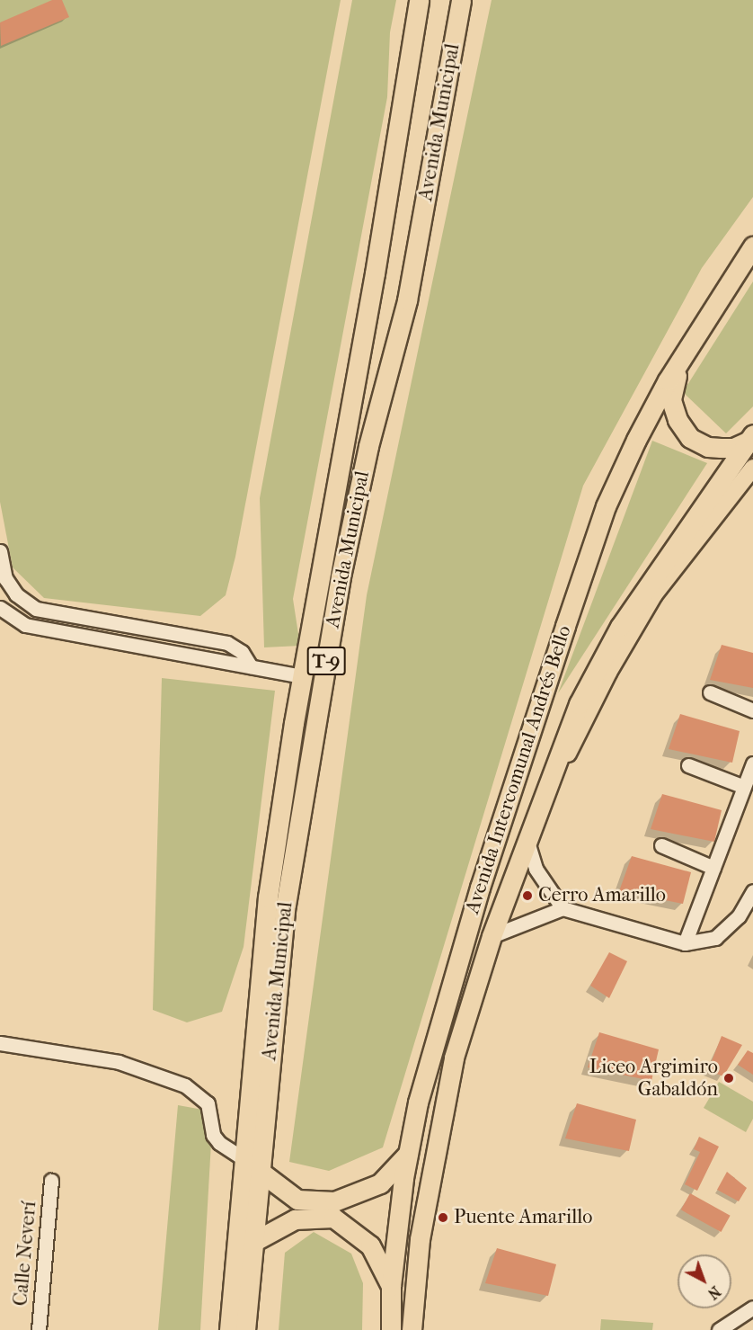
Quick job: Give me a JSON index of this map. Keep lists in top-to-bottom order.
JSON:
{
  "streets": {
    "highway": ["Avenida Municipal", "T-9", "Avenida Intercomunal Andrés Bello"],
    "street": ["Calle Neverí"]
  },
  "places": ["Cerro Amarillo", "Liceo Argimiro Gabaldón", "Puente Amarillo"],
  "north": "bottom right"
}
